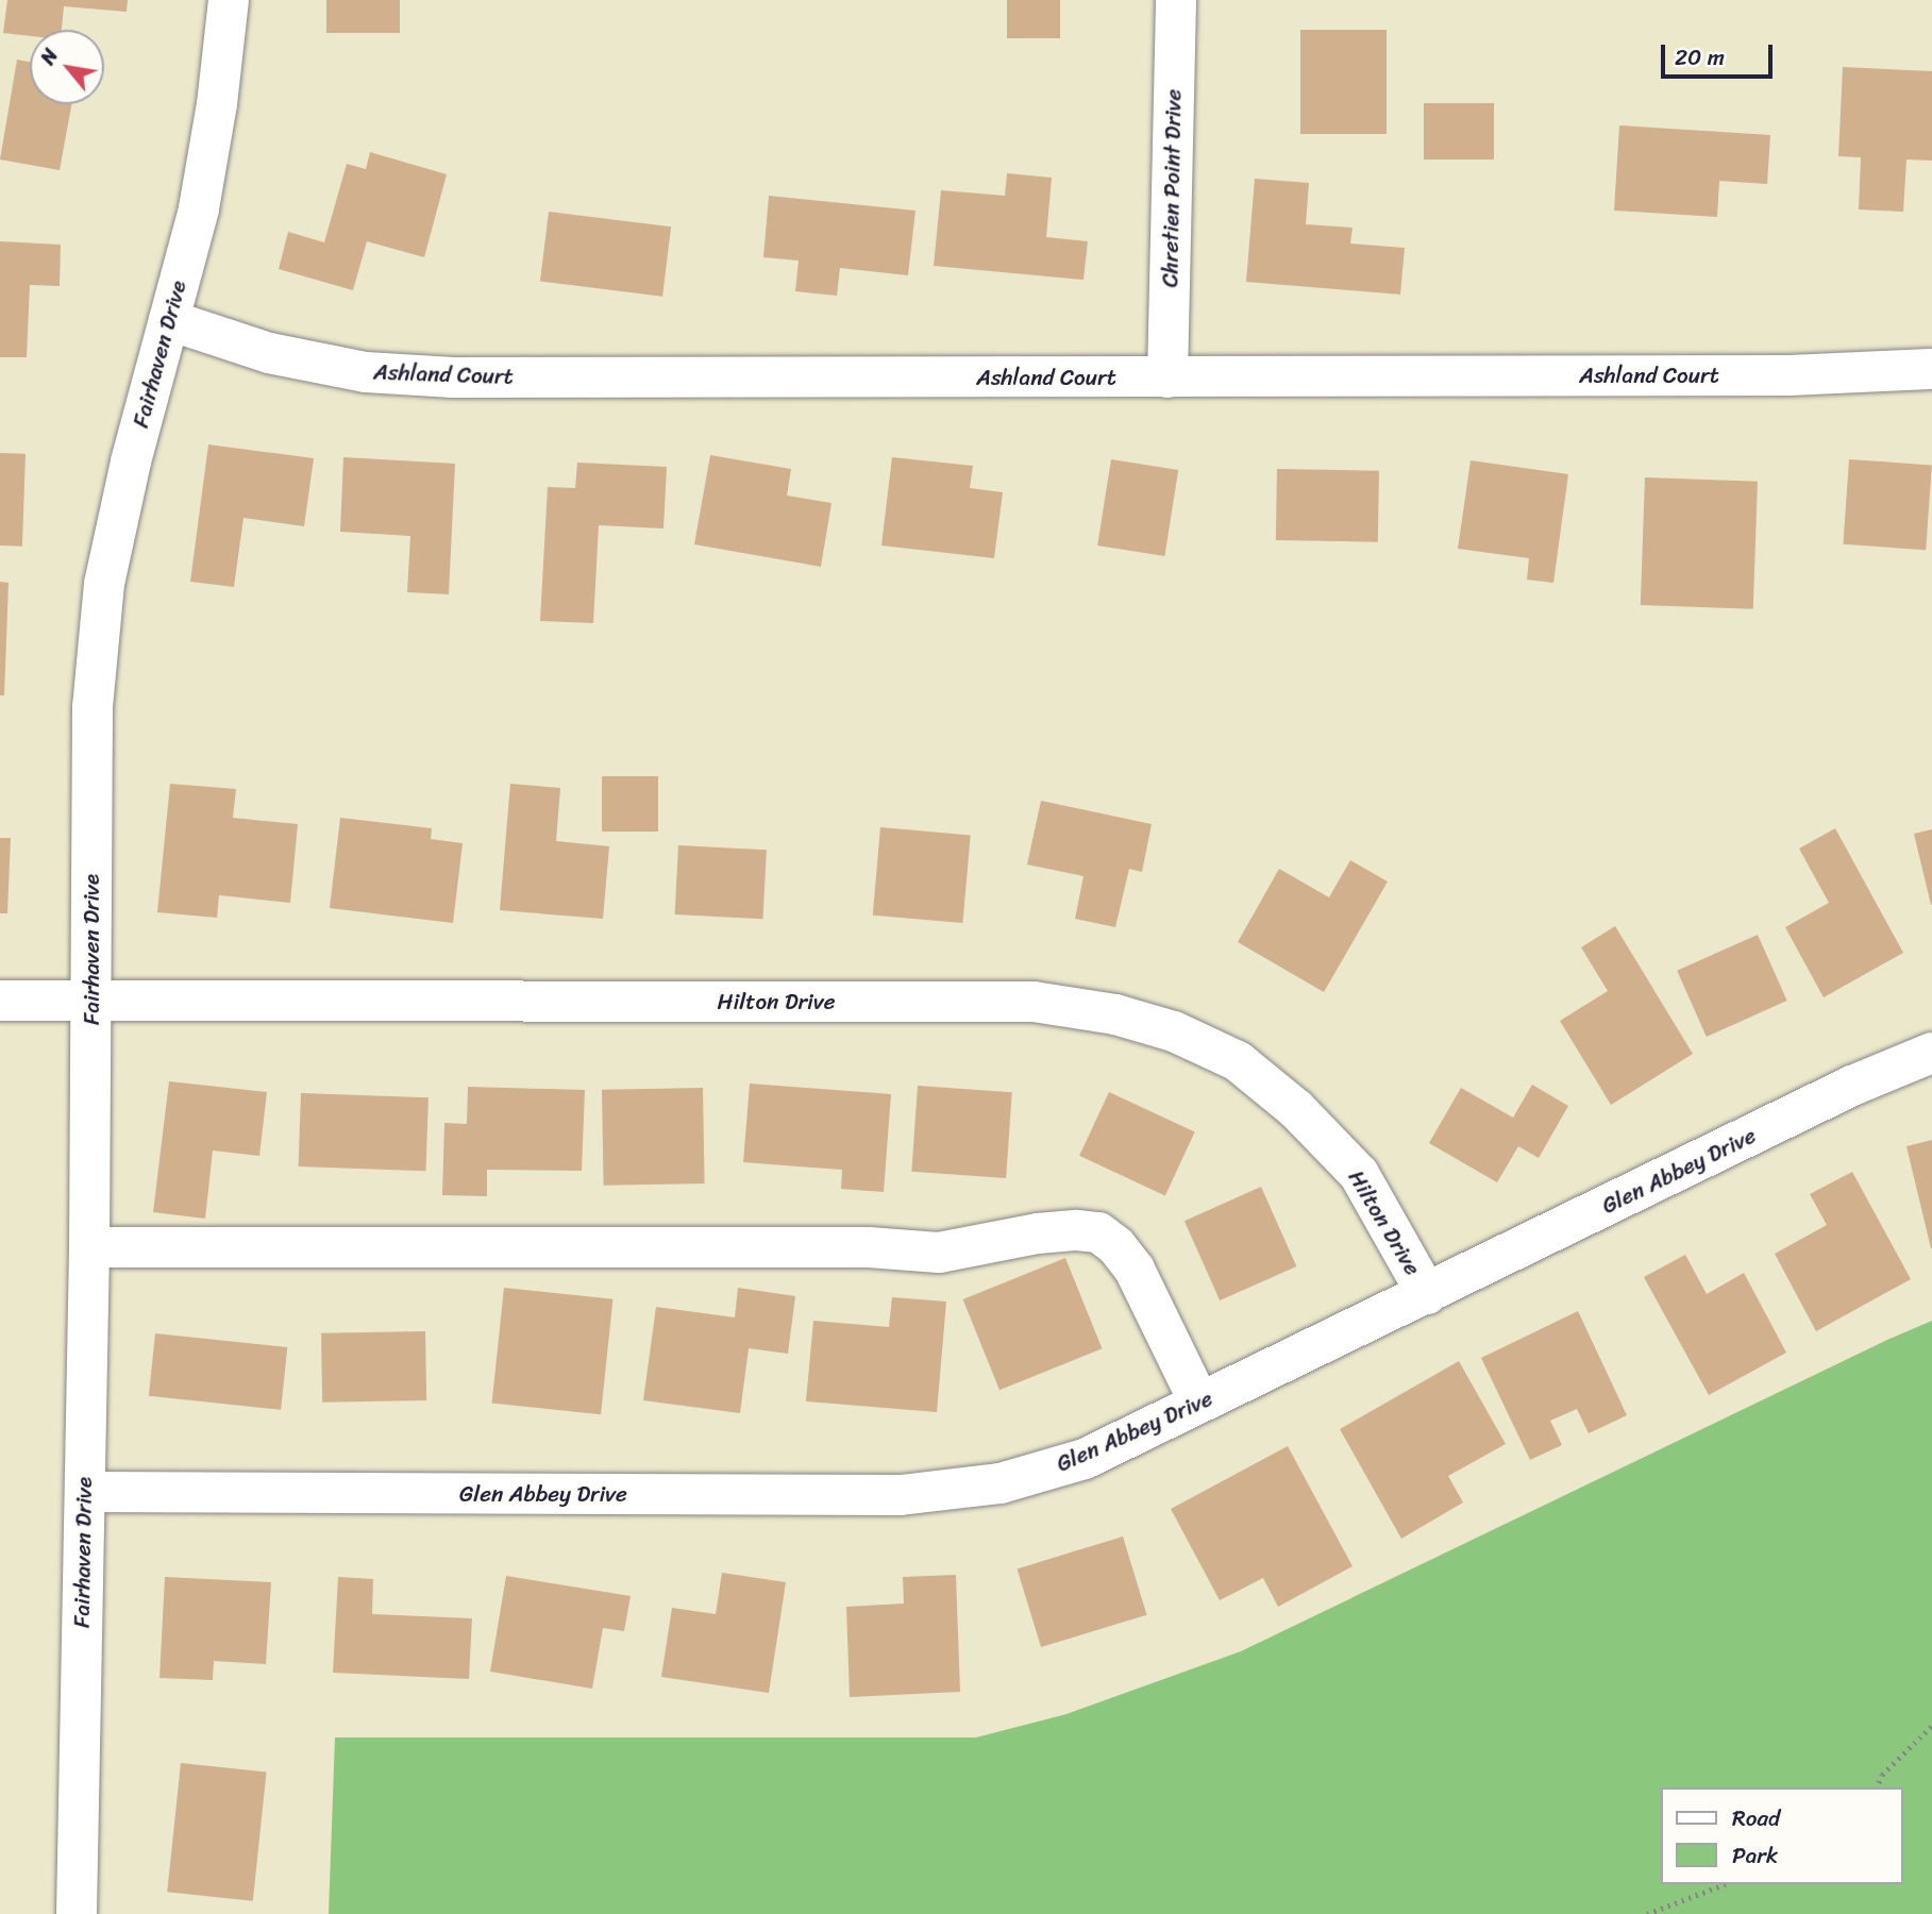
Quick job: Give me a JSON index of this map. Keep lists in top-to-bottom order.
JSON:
{
  "streets": {
    "street": [
      "Chretien Point Drive",
      "Fairhaven Drive",
      "Ashland Court",
      "Hilton Drive",
      "Glen Abbey Drive"
    ]
  },
  "crossings": [
    ["Chretien Point Drive", "Ashland Court"],
    ["Fairhaven Drive", "Ashland Court"],
    ["Fairhaven Drive", "Hilton Drive"],
    ["Fairhaven Drive", "Glen Abbey Drive"],
    ["Hilton Drive", "Glen Abbey Drive"]
  ],
  "legend": ["Road", "Park"],
  "scale_bar": "20 m",
  "north": "top left"
}
